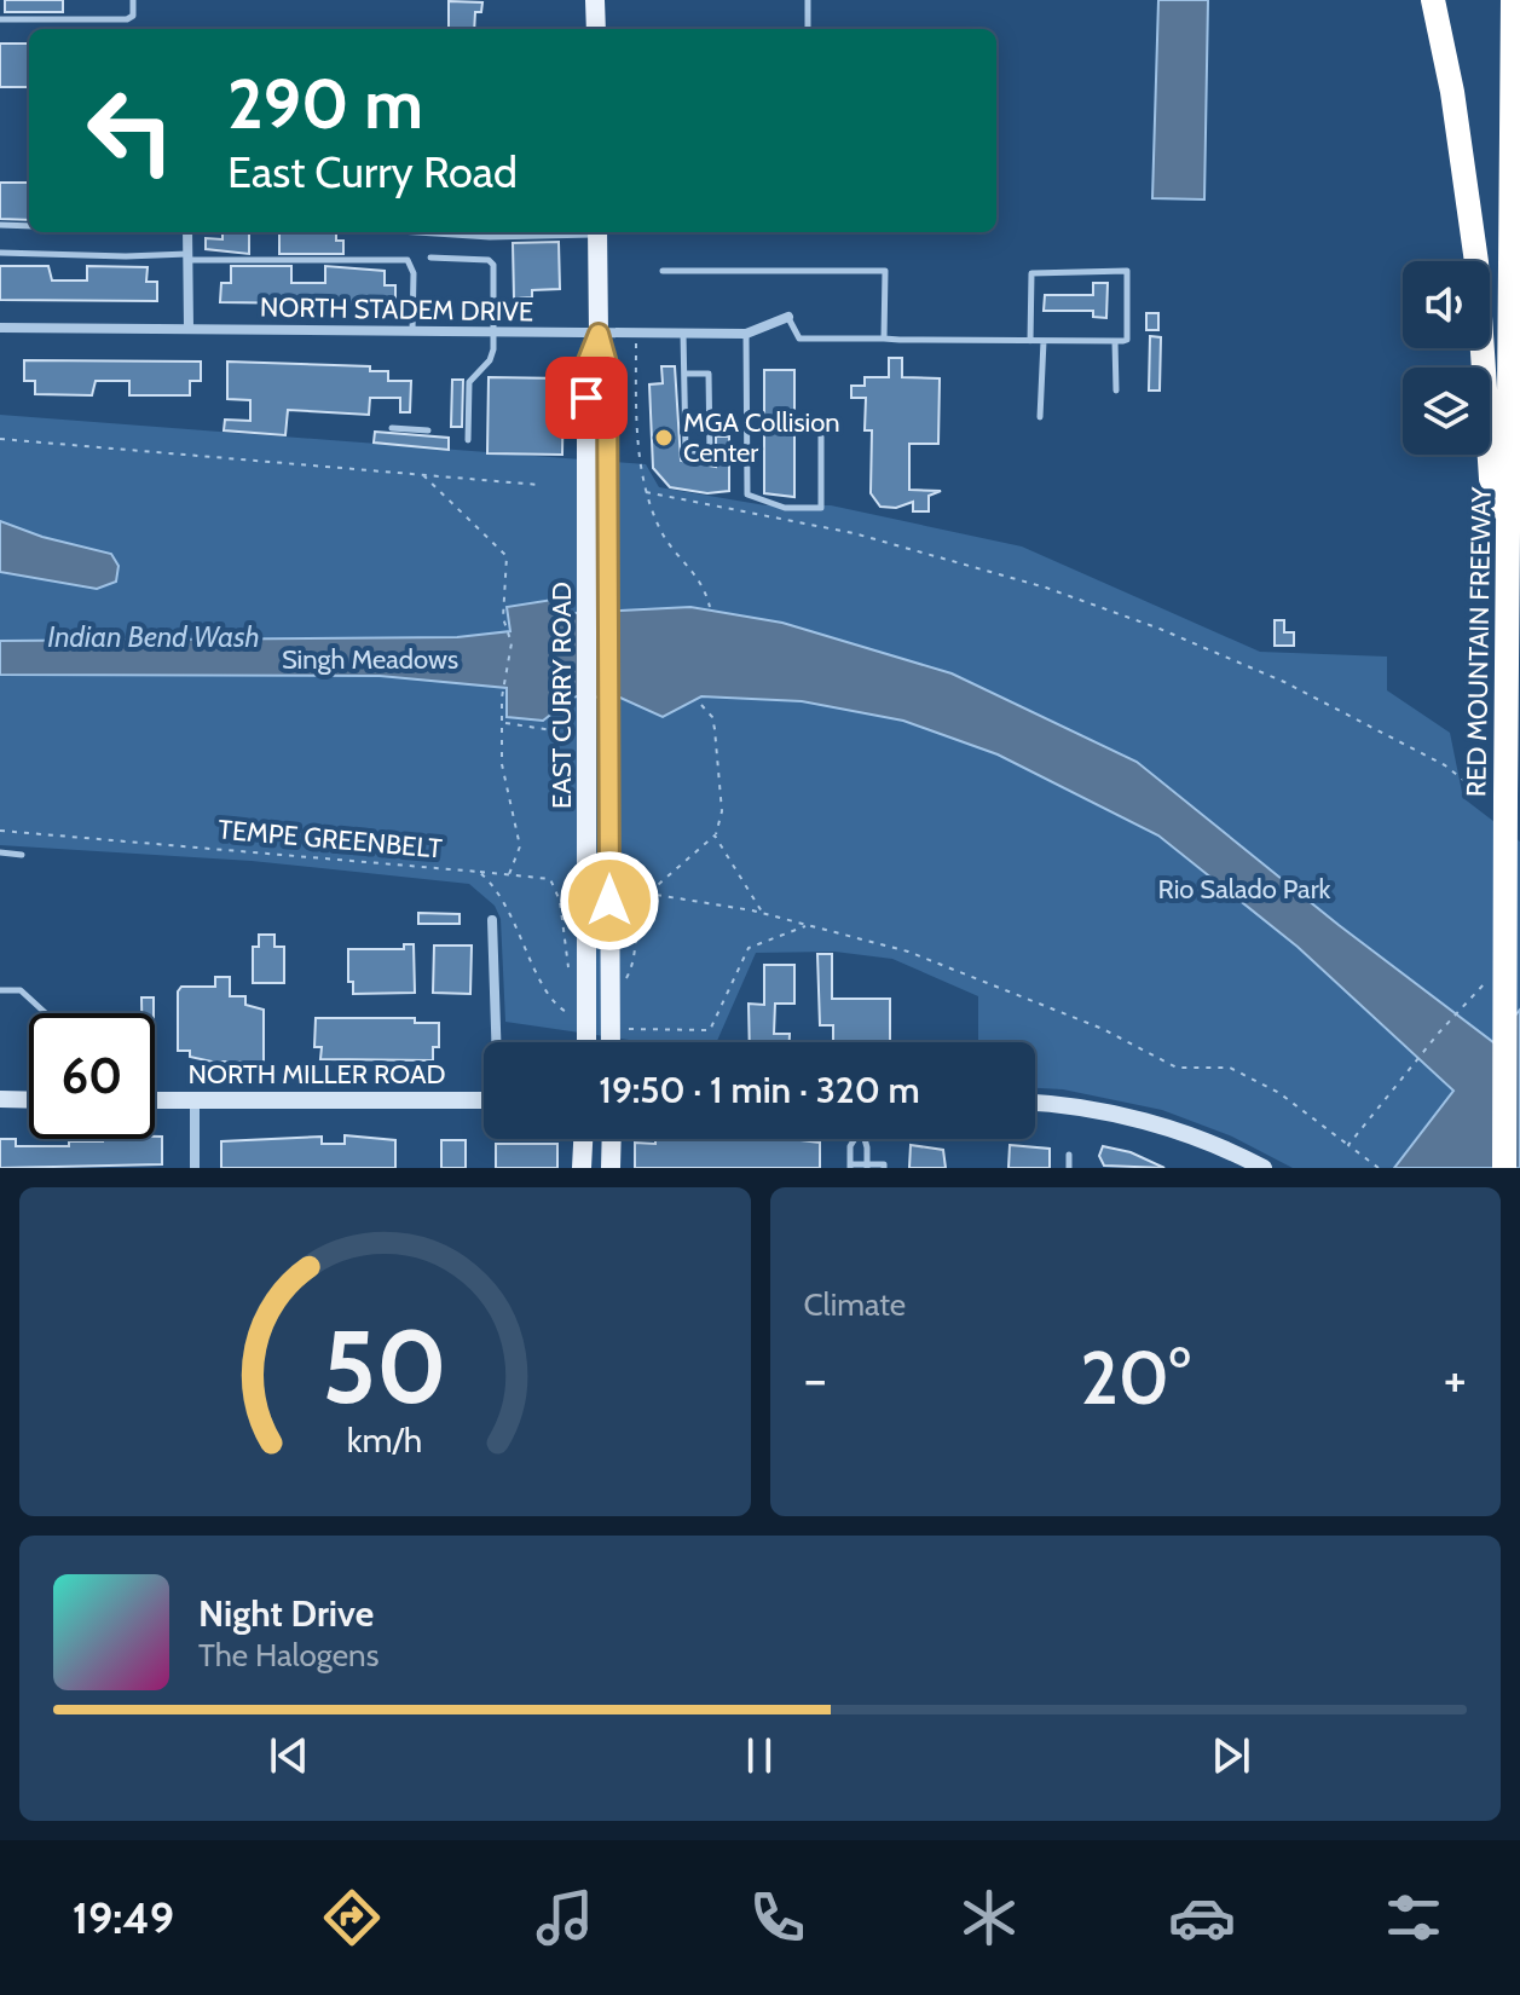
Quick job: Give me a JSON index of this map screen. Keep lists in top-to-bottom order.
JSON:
{
  "streets": {
    "highway": ["RED MOUNTAIN FREEWAY"],
    "main road": ["EAST CURRY ROAD"],
    "street": ["NORTH STADEM DRIVE", "NORTH MILLER ROAD"],
    "path": ["TEMPE GREENBELT"]
  },
  "crossings": [
    ["NORTH STADEM DRIVE", "EAST CURRY ROAD"]
  ],
  "water": ["Indian Bend Wash"],
  "parks": ["Singh Meadows", "Rio Salado Park"],
  "places": ["MGA Collision Center"],
  "page": {
    "turn": ["290 m", "East Curry Road"],
    "limit": "60",
    "trip": "19:50 · 1 min · 320 m",
    "tile": "Climate",
    "heat": ["−", "20°", "+"],
    "song": ["Night Drive", "The Halogens"],
    "tabs": "19:49",
    "gauge": ["50", "km/h"]
  }
}
